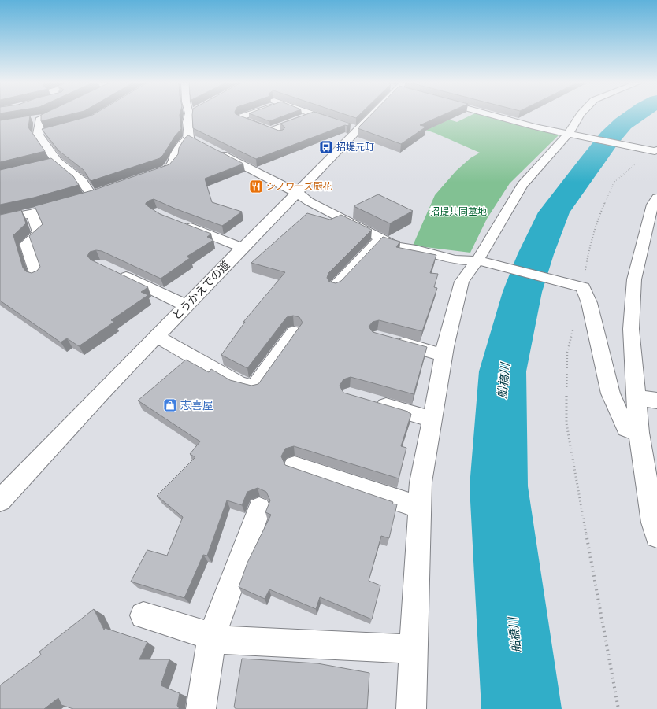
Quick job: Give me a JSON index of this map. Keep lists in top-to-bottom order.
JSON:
{
  "streets": {
    "street": ["とうかえでの道"]
  },
  "water": ["船橋川"],
  "parks": ["招提共同墓地"],
  "places": {
    "bus stop": ["招堤元町"],
    "restaurant": ["シノワーズ厨花"],
    "shop": ["志喜屋"]
  }
}
